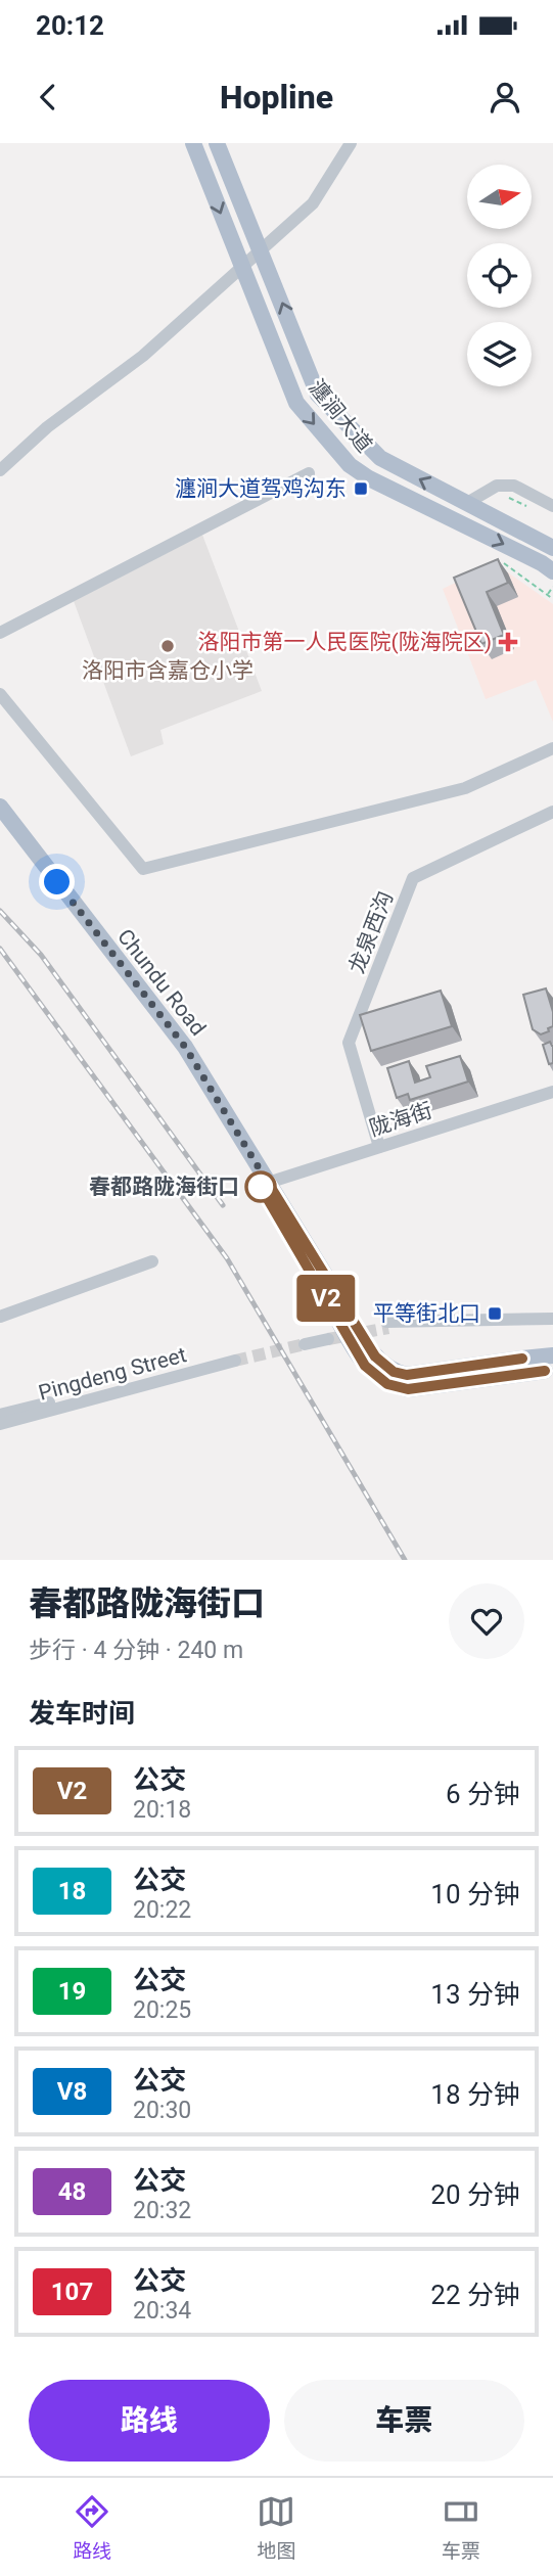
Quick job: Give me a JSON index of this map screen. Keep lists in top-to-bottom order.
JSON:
{
  "streets": {
    "main road": ["瀍涧大道", "Chundu Road"],
    "street": ["龙泉西沟", "陇海街", "Pingdeng Street"]
  },
  "crossings": [
    ["龙泉西沟", "陇海街"],
    ["Chundu Road", "陇海街"]
  ],
  "places": {
    "transit": ["瀍涧大道驾鸡沟东", "平等街北口"],
    "health": ["洛阳市第一人民医院(陇海院区)"],
    "other": ["洛阳市含嘉仓小学", "春都路陇海街口"]
  },
  "lines": ["bus line V2"],
  "north": "right",
  "page": {
    "status": "20:12",
    "header": "Hopline",
    "on_map": "V2",
    "heading": [
      ["春都路陇海街口", "步行 · 4 分钟 · 240 m"],
      "发车时间"
    ],
    "list": [
      {
        "mark": "V2",
        "name": "公交",
        "note": "20:18",
        "value": "6 分钟"
      },
      {
        "mark": "18",
        "name": "公交",
        "note": "20:22",
        "value": "10 分钟"
      },
      {
        "mark": "19",
        "name": "公交",
        "note": "20:25",
        "value": "13 分钟"
      },
      {
        "mark": "V8",
        "name": "公交",
        "note": "20:30",
        "value": "18 分钟"
      },
      {
        "mark": "48",
        "name": "公交",
        "note": "20:32",
        "value": "20 分钟"
      },
      {
        "mark": "107",
        "name": "公交",
        "note": "20:34",
        "value": "22 分钟"
      }
    ],
    "buttons": ["路线", "车票"],
    "tabs": ["路线", "地图", "车票"]
  }
}
